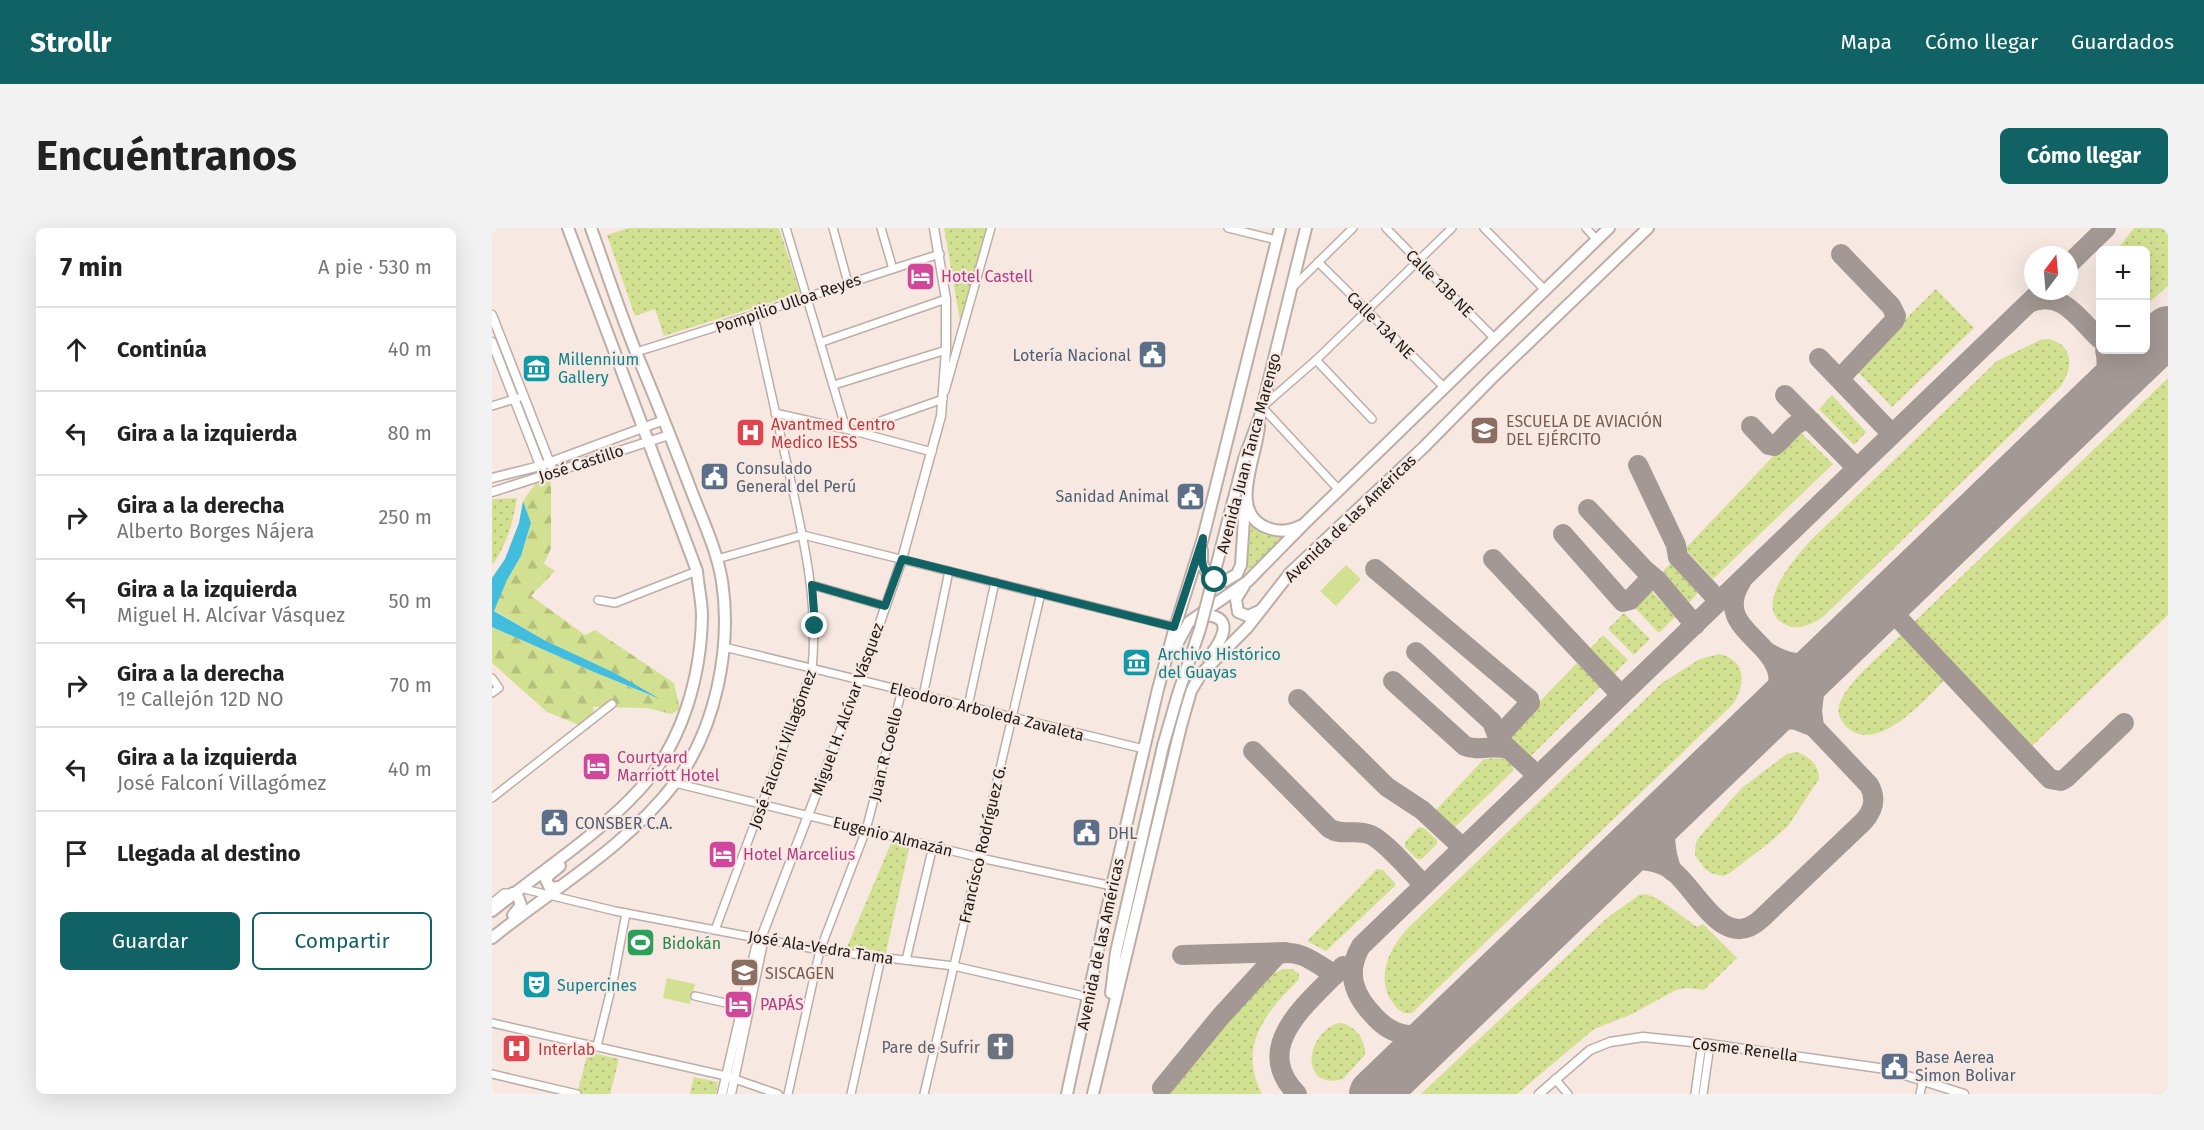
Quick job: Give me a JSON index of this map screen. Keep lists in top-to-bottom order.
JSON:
{
  "streets": {
    "main road": ["Avenida Juan Tanca Marengo", "Avenida de las Américas"],
    "street": [
      "Calle 13B NE",
      "Pompilio Ulloa Reyes",
      "Calle 13A NE",
      "José Castillo",
      "Miguel H. Alcívar Vásquez",
      "Eleodoro Arboleda Zavaleta",
      "José Falconí Villagómez",
      "Juan R Coello",
      "Eugenio Almazán",
      "Francísco Rodríguez G.",
      "José Ala-Vedra Tama",
      "Cosme Renella"
    ]
  },
  "crossings": [
    ["Calle 13B NE", "Avenida de las Américas"],
    ["Pompilio Ulloa Reyes", "Miguel H. Alcívar Vásquez"],
    ["Pompilio Ulloa Reyes", "José Falconí Villagómez"],
    ["Calle 13A NE", "Avenida de las Américas"],
    ["Avenida Juan Tanca Marengo", "Avenida de las Américas"],
    ["Avenida de las Américas", "Eleodoro Arboleda Zavaleta"],
    ["Avenida de las Américas", "Eugenio Almazán"],
    ["Avenida de las Américas", "José Ala-Vedra Tama"],
    ["Miguel H. Alcívar Vásquez", "Eleodoro Arboleda Zavaleta"],
    ["Miguel H. Alcívar Vásquez", "Eugenio Almazán"],
    ["Miguel H. Alcívar Vásquez", "José Ala-Vedra Tama"],
    ["Eleodoro Arboleda Zavaleta", "José Falconí Villagómez"],
    ["Eleodoro Arboleda Zavaleta", "Juan R Coello"],
    ["Eleodoro Arboleda Zavaleta", "Francísco Rodríguez G."],
    ["José Falconí Villagómez", "Eugenio Almazán"],
    ["José Falconí Villagómez", "José Ala-Vedra Tama"],
    ["Juan R Coello", "Eugenio Almazán"],
    ["Juan R Coello", "José Ala-Vedra Tama"],
    ["Eugenio Almazán", "Francísco Rodríguez G."],
    ["Francísco Rodríguez G.", "José Ala-Vedra Tama"]
  ],
  "places": {
    "hotel": [
      "Hotel Castell",
      "Courtyard Marriott Hotel",
      "Hotel Marcelius",
      "PAPÁS"
    ],
    "public building": [
      "Lotería Nacional",
      "Consulado General del Perú",
      "Sanidad Animal",
      "CONSBER C.A.",
      "DHL",
      "Base Aerea Simon Bolivar"
    ],
    "museum": ["Millennium Gallery", "Archivo Histórico del Guayas"],
    "school or university": ["ESCUELA DE AVIACIÓN DEL EJÉRCITO", "SISCAGEN"],
    "hospital": ["Avantmed Centro Medico IESS", "Interlab"],
    "sports": ["Bidokán"],
    "theatre": ["Supercines"],
    "church": ["Pare de Sufrir"]
  },
  "north": "top",
  "page": {
    "header": "Strollr",
    "nav": ["Mapa", "Cómo llegar", "Guardados"],
    "buttons": [
      "Cómo llegar",
      ["Guardar", "Compartir"]
    ],
    "title": "Encuéntranos",
    "heading": ["7 min", "A pie · 530 m"],
    "map_buttons": ["+", "−"],
    "list": [
      ["Continúa", "40 m"],
      ["Gira a la izquierda", "80 m"],
      ["Gira a la derecha", "Alberto Borges Nájera", "250 m"],
      ["Gira a la izquierda", "Miguel H. Alcívar Vásquez", "50 m"],
      ["Gira a la derecha", "1º Callejón 12D NO", "70 m"],
      ["Gira a la izquierda", "José Falconí Villagómez", "40 m"],
      "Llegada al destino"
    ]
  }
}
